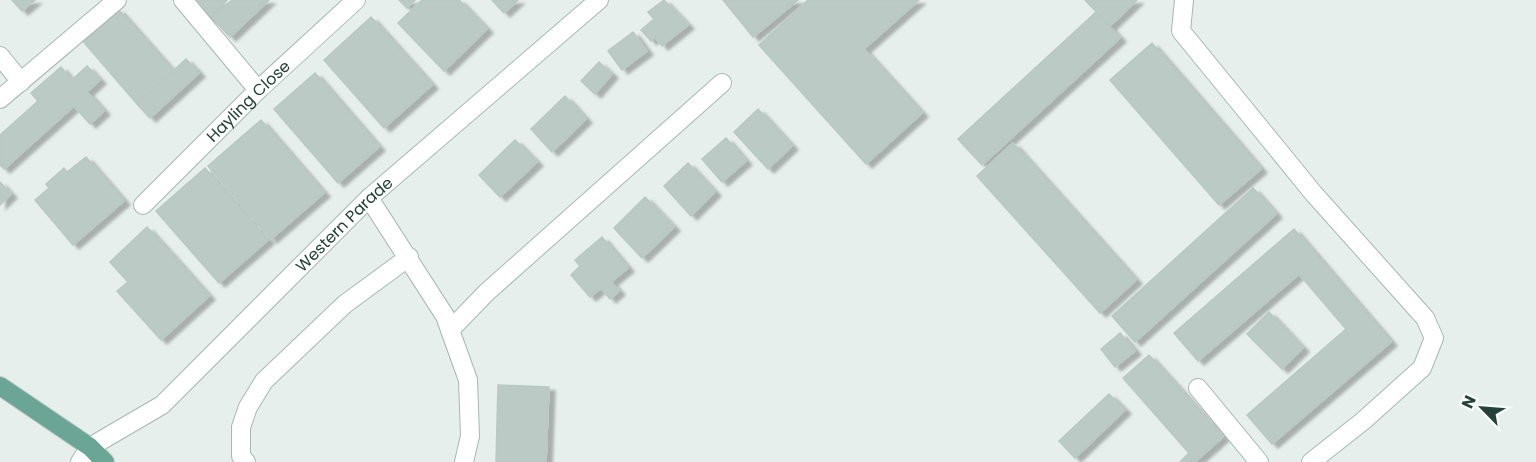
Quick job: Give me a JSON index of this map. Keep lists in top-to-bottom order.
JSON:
{
  "streets": {
    "street": ["Hayling Close", "Western Parade"]
  },
  "north": "top left"
}
